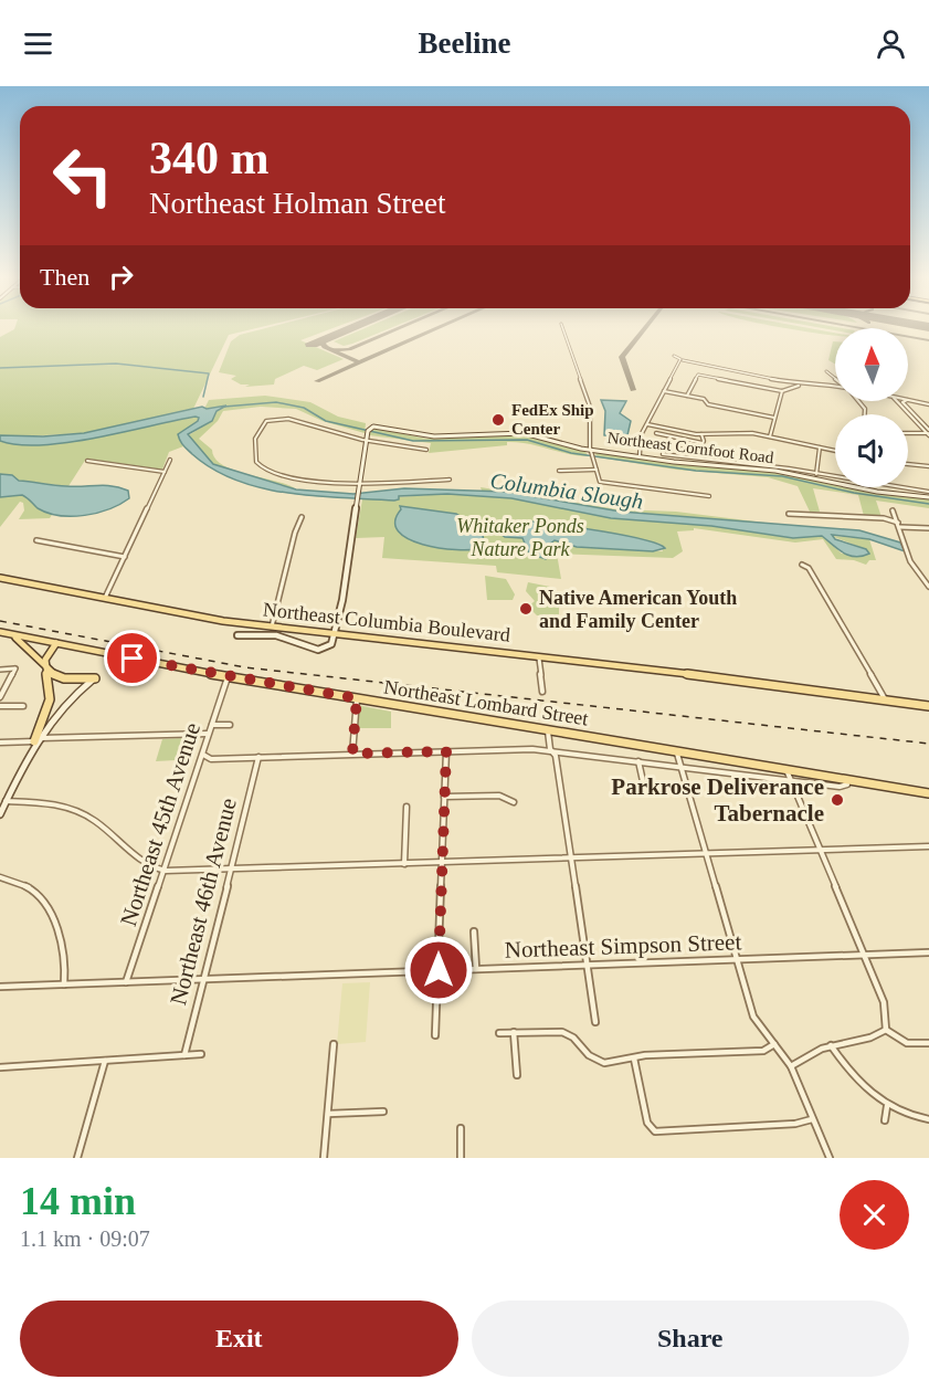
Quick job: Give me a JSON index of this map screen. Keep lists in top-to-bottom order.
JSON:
{
  "streets": {
    "main road": ["Northeast Columbia Boulevard", "Northeast Lombard Street"],
    "street": [
      "Northeast Cornfoot Road",
      "Northeast 45th Avenue",
      "Northeast 46th Avenue",
      "Northeast Simpson Street"
    ]
  },
  "crossings": [
    ["Northeast Lombard Street", "Northeast 45th Avenue"],
    ["Northeast 45th Avenue", "Northeast Simpson Street"],
    ["Northeast 46th Avenue", "Northeast Simpson Street"]
  ],
  "water": ["Columbia Slough"],
  "parks": ["Whitaker Ponds Nature Park"],
  "places": ["FedEx Ship Center", "Native American Youth and Family Center", "Parkrose Deliverance Tabernacle"],
  "north": "top",
  "page": {
    "header": "Beeline",
    "turn": ["340 m", "Northeast Holman Street"],
    "then": "Then",
    "heading": ["14 min", "1.1 km · 09:07"],
    "buttons": ["Exit", "Share"]
  }
}
